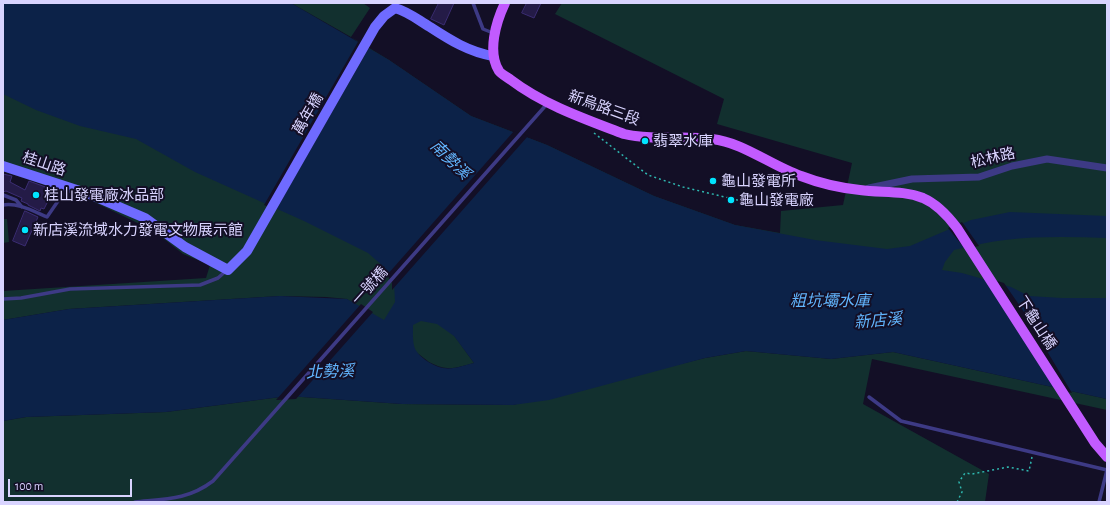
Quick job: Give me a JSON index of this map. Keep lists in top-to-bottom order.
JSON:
{
  "streets": {
    "main road": ["新烏路三段", "下龜山橋"],
    "street": ["萬年橋", "松林路", "桂山路"],
    "lane": ["一號橋"]
  },
  "crossings": [
    ["新烏路三段", "萬年橋"],
    ["新烏路三段", "松林路"],
    ["新烏路三段", "一號橋"],
    ["新烏路三段", "下龜山橋"],
    ["萬年橋", "桂山路"]
  ],
  "water": [
    "南勢溪",
    "粗坑壩水庫",
    "新店溪",
    "北勢溪"
  ],
  "places": [
    "翡翠水庫",
    "龜山發電所",
    "桂山發電廠冰品部",
    "龜山發電廠",
    "新店溪流域水力發電文物展示館"
  ],
  "scale_bar": "100 m"
}
